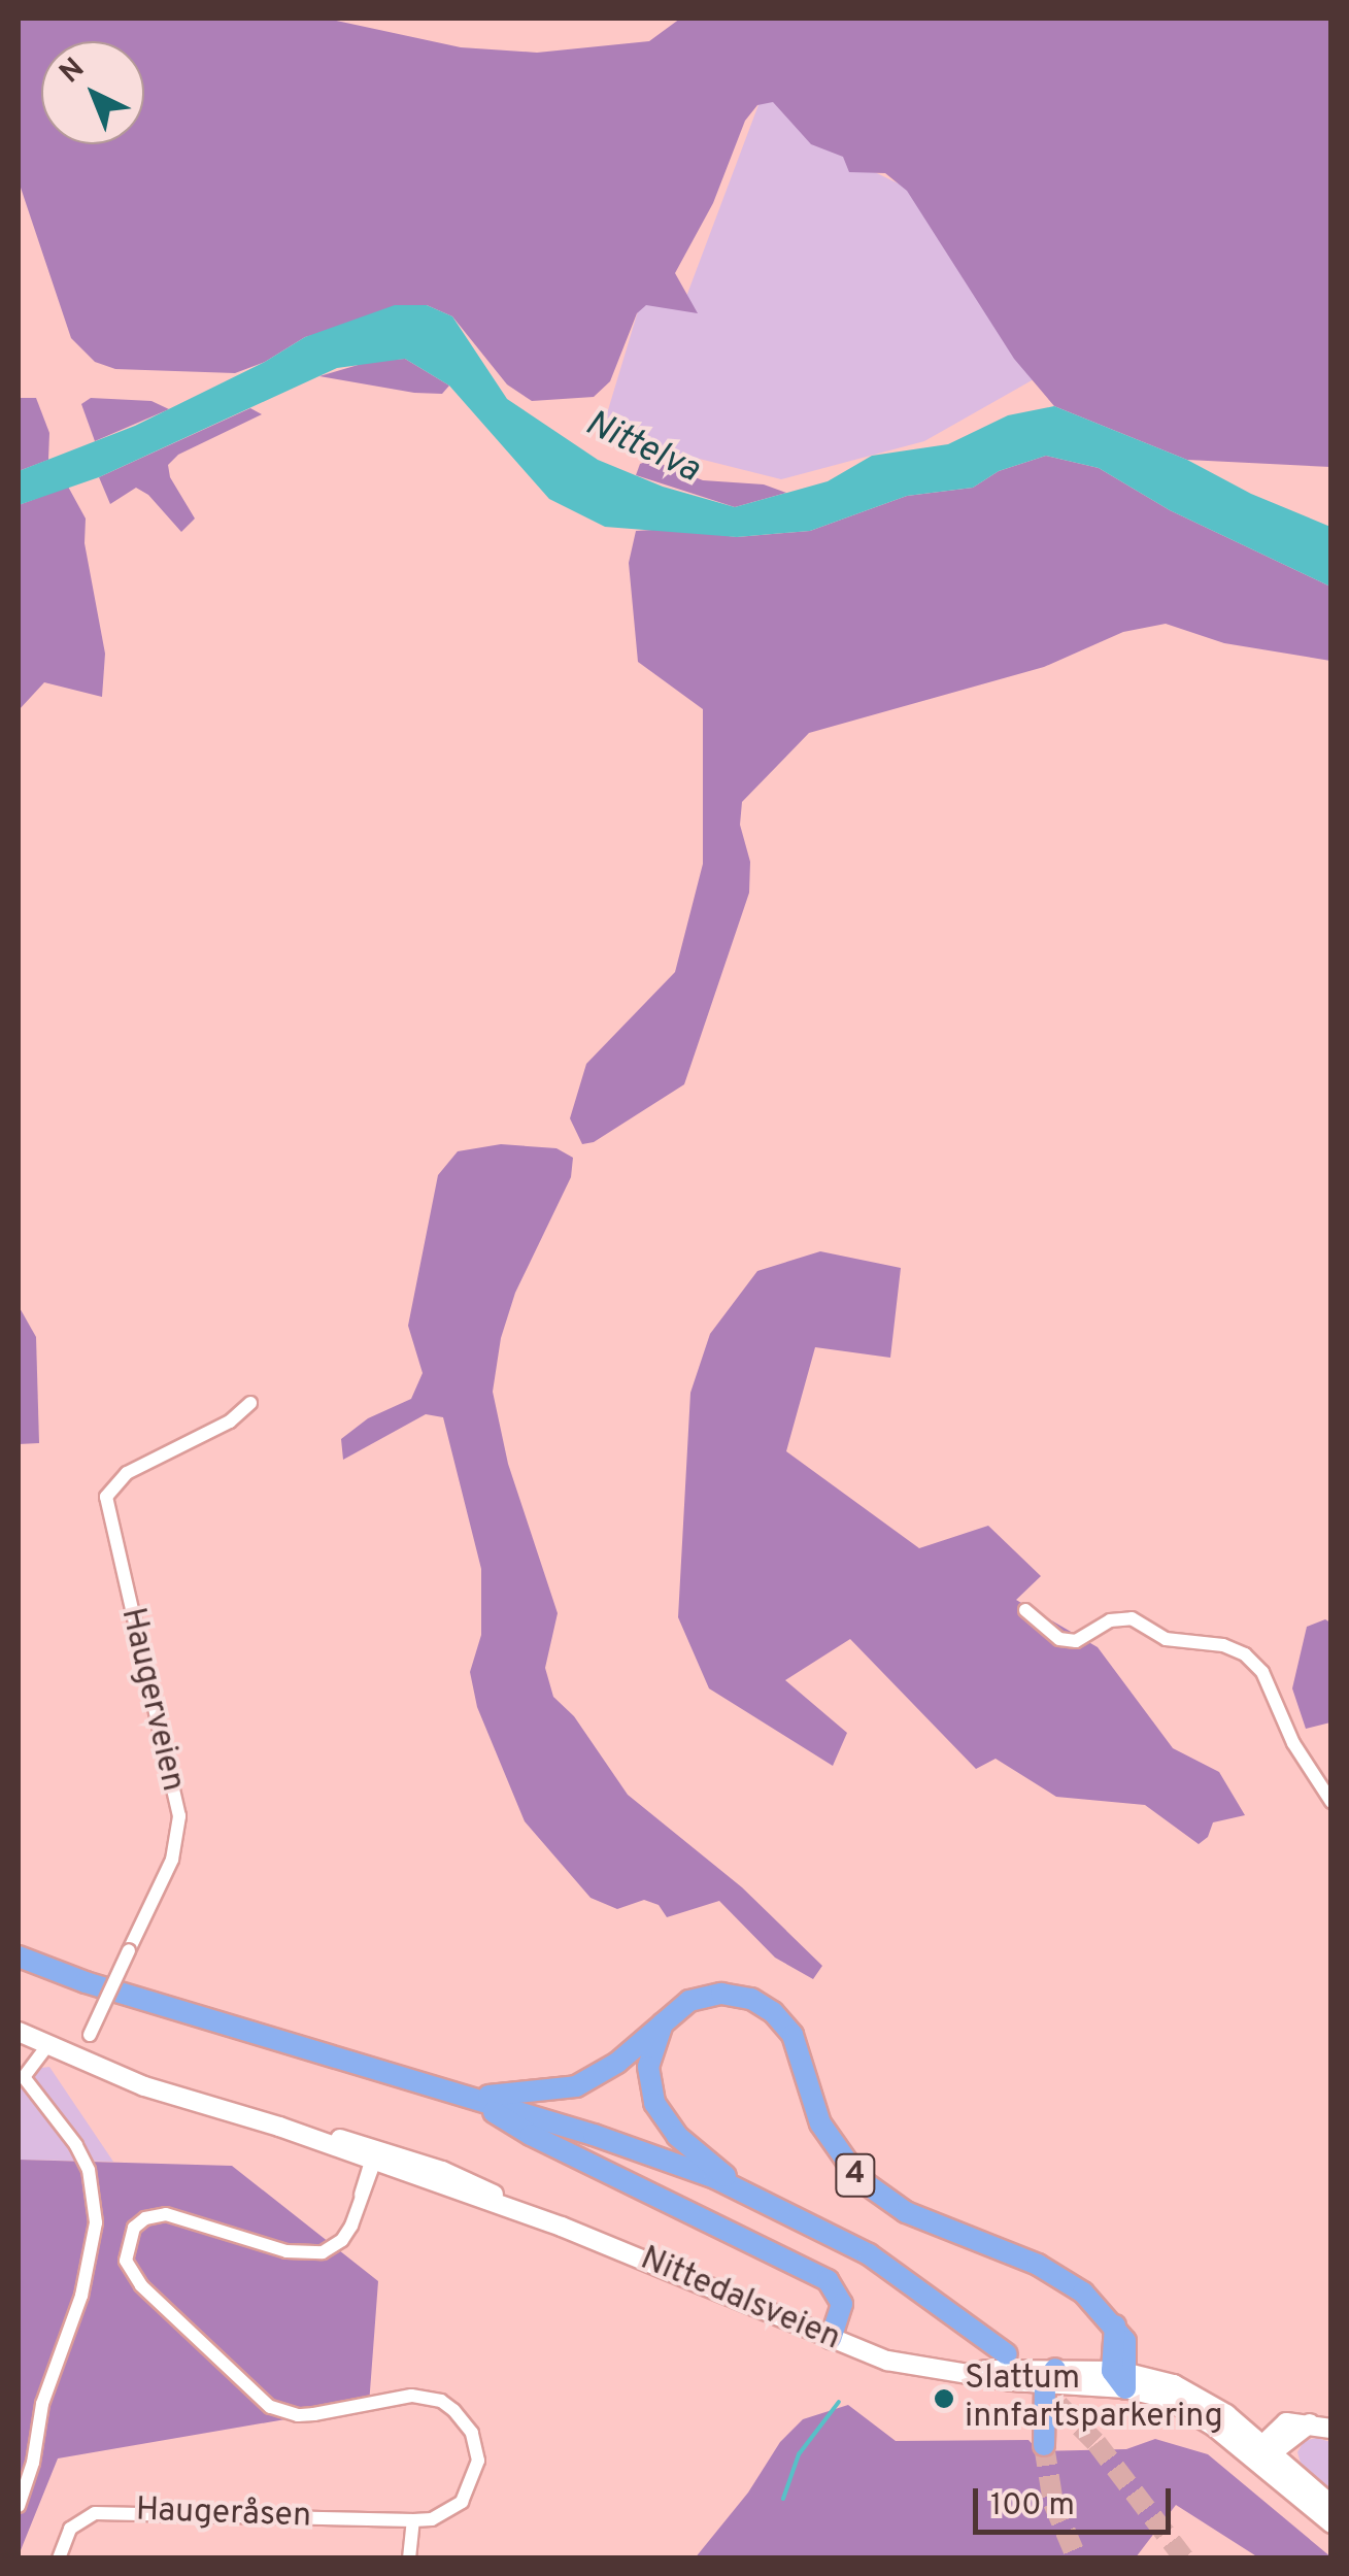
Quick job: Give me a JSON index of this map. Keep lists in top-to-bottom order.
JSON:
{
  "streets": {
    "highway": ["4"],
    "main road": ["Nittedalsveien"],
    "street": ["Haugerveien", "Haugeråsen"]
  },
  "crossings": [
    ["Haugerveien", "Nittedalsveien"],
    ["4", "Nittedalsveien"],
    ["Nittedalsveien", "Haugeråsen"]
  ],
  "water": ["Nittelva"],
  "places": ["Slattum innfartsparkering"],
  "scale_bar": "100 m",
  "north": "top left"
}
